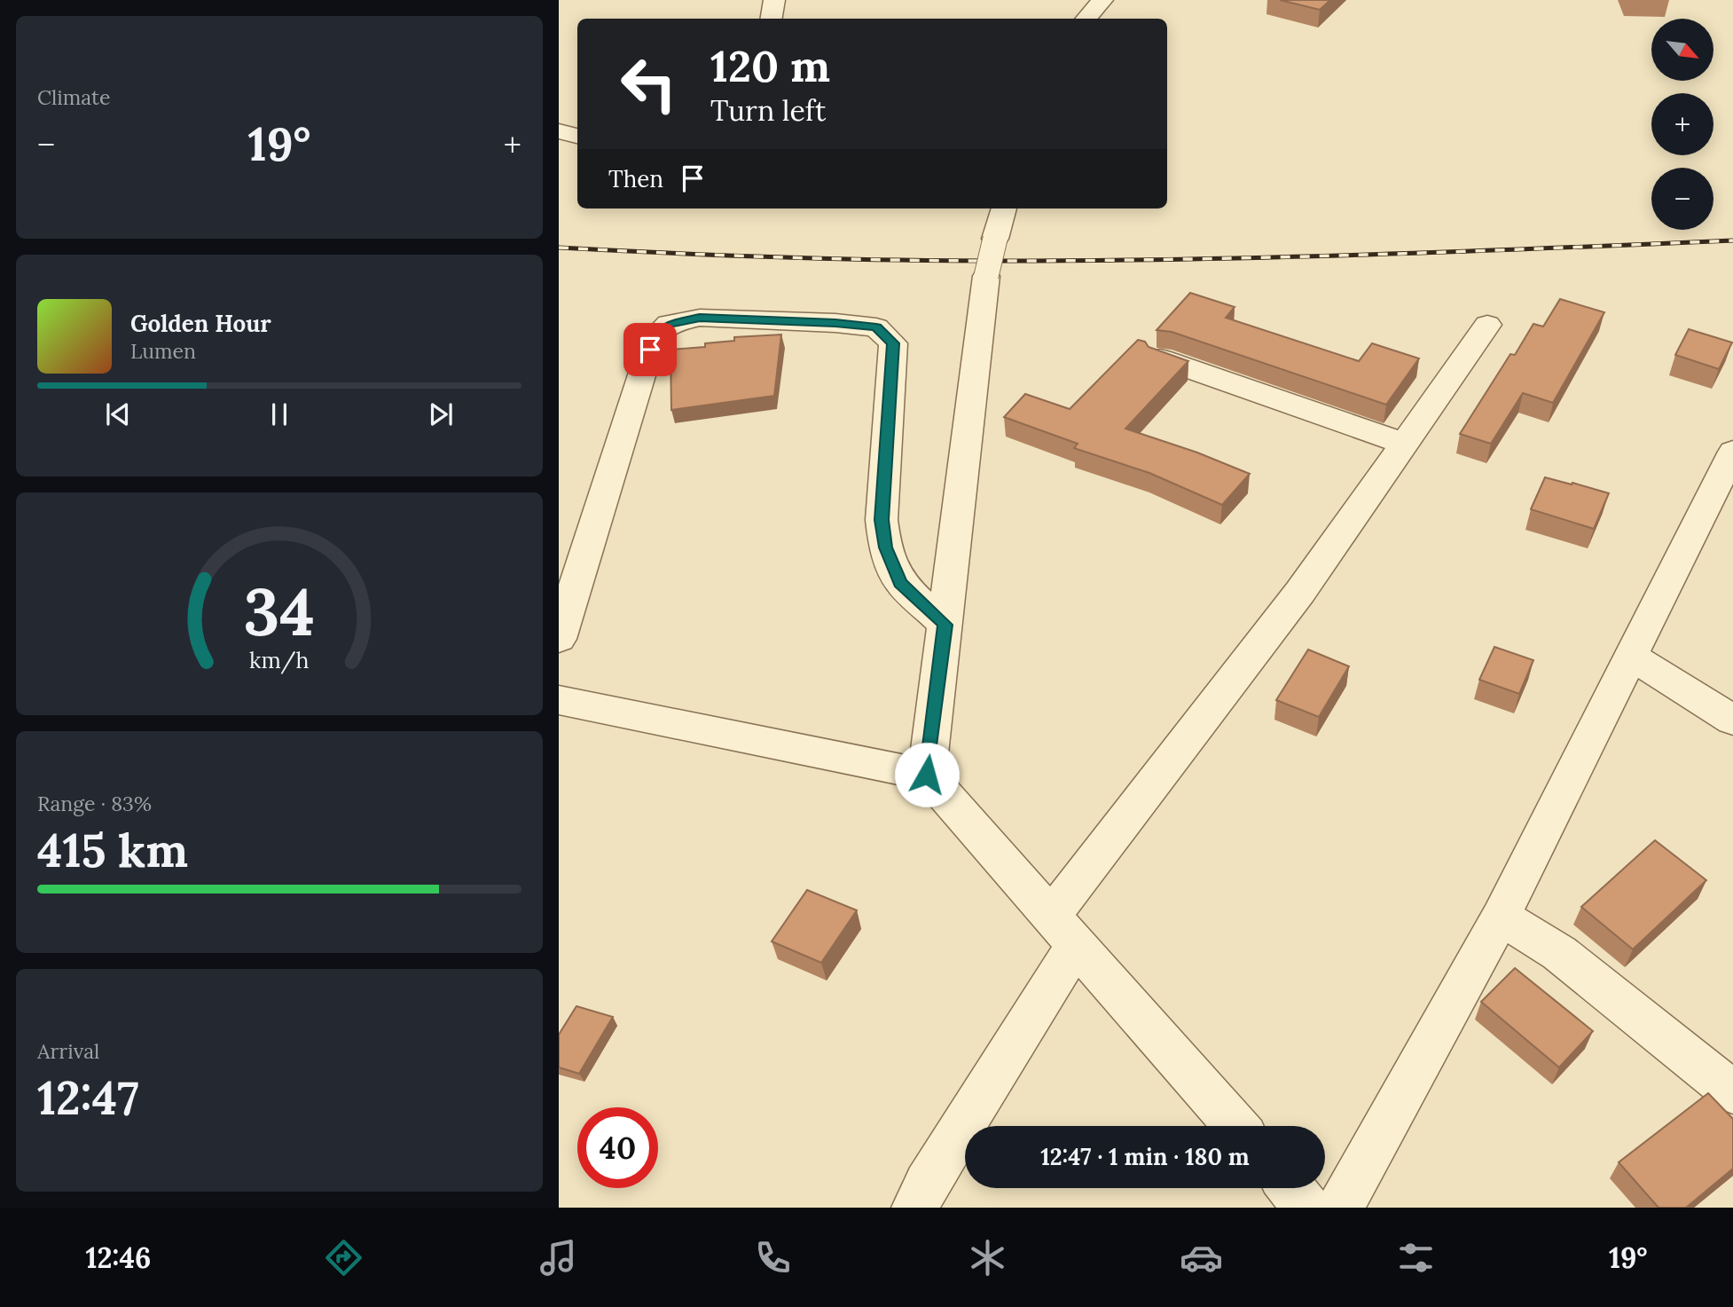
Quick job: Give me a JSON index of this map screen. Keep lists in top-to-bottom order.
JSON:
{
  "north": "bottom right",
  "page": {
    "tile": [
      "Climate",
      ["Range · 83%", "415 km"],
      ["Arrival", "12:47"]
    ],
    "map_buttons": ["+", "−"],
    "turn": ["120 m", "Turn left"],
    "heat": ["−", "19°", "+"],
    "then": "Then",
    "song": ["Golden Hour", "Lumen"],
    "limit": "40",
    "trip": "12:47 · 1 min · 180 m",
    "tabs": ["12:46", "19°"],
    "gauge": ["34", "km/h"]
  }
}
